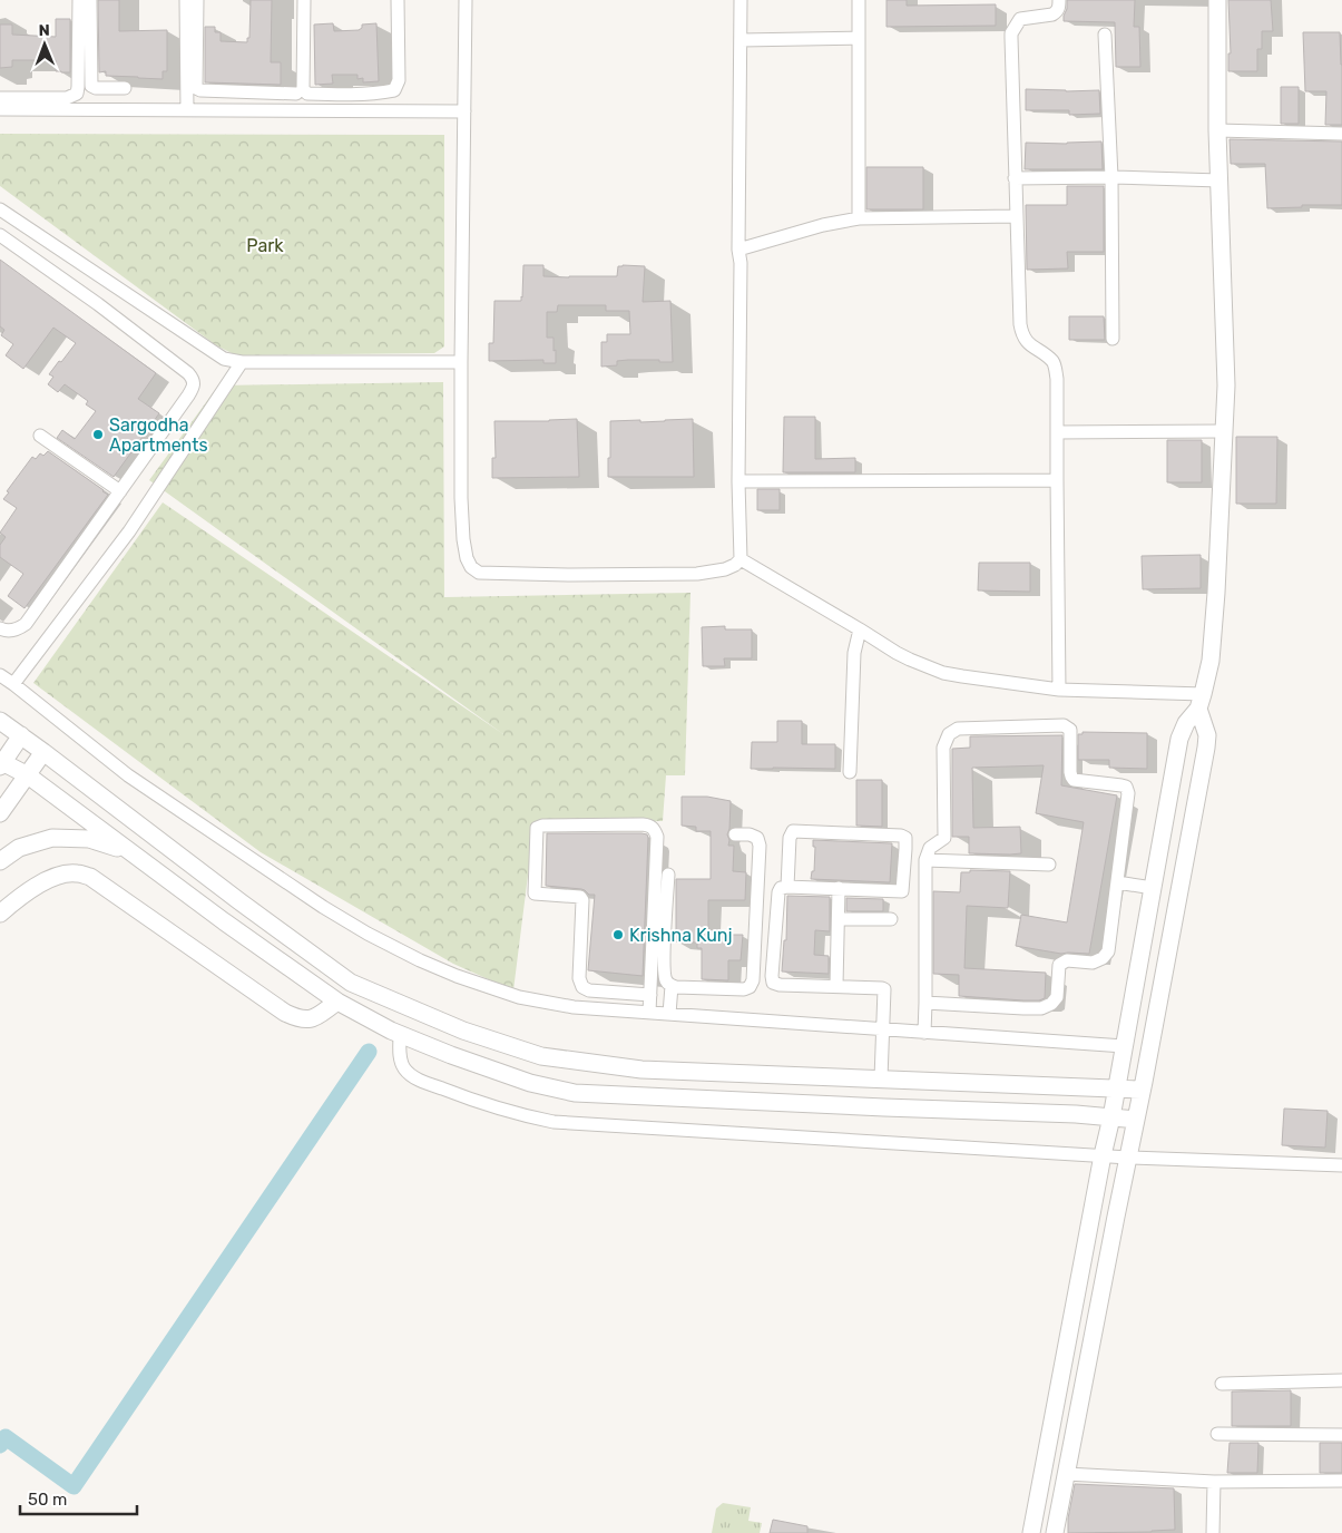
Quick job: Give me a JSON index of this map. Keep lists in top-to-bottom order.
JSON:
{
  "parks": ["Park"],
  "places": ["Sargodha Apartments", "Krishna Kunj"],
  "scale_bar": "50 m",
  "north": "top"
}
